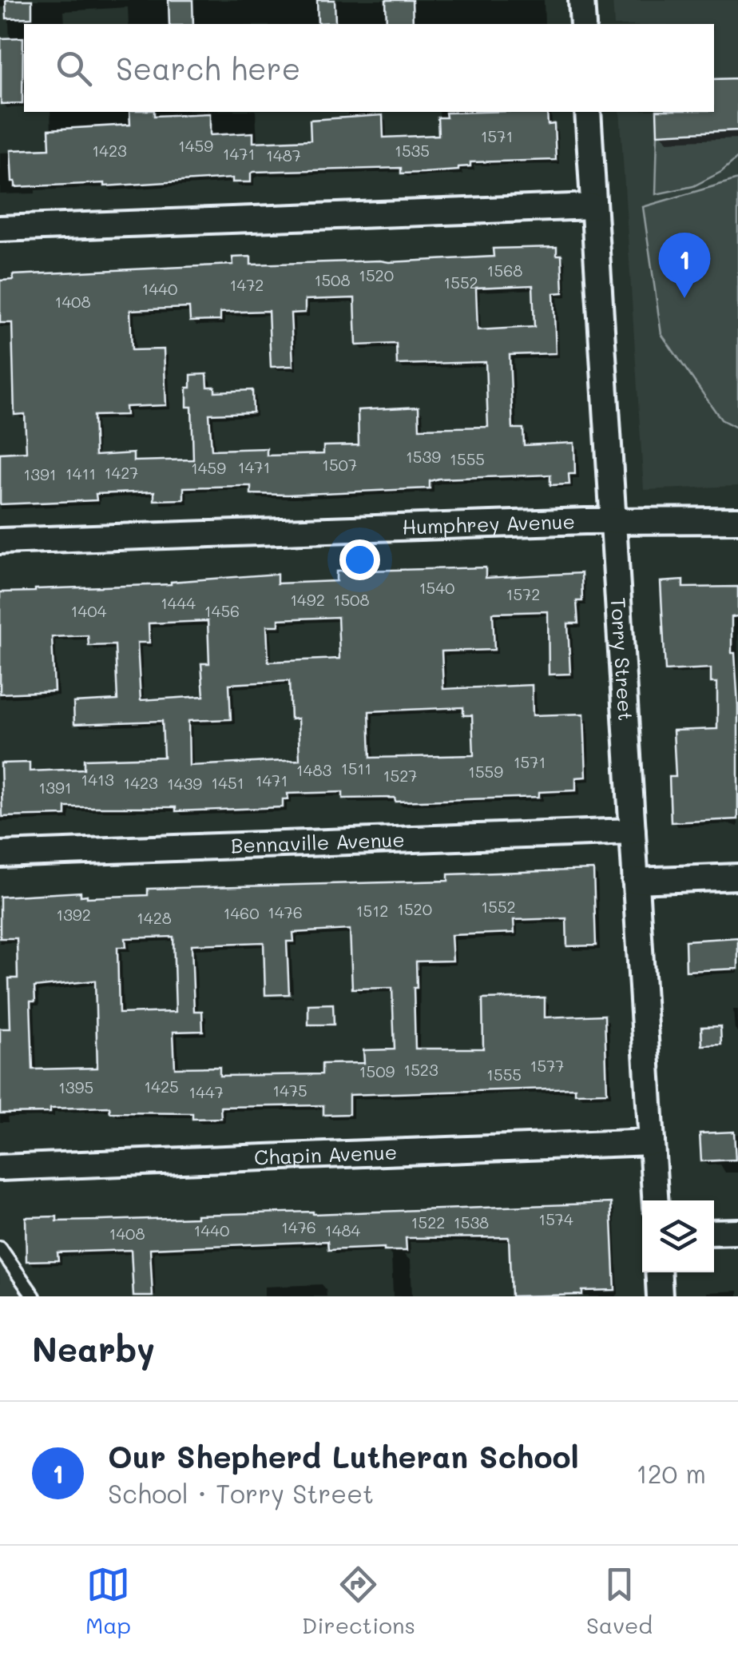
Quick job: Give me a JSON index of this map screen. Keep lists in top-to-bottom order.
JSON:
{
  "streets": {
    "street": [
      "Humphrey Avenue",
      "Torry Street",
      "Bennaville Avenue",
      "Chapin Avenue"
    ]
  },
  "crossings": [
    ["Humphrey Avenue", "Torry Street"],
    ["Torry Street", "Bennaville Avenue"],
    ["Torry Street", "Chapin Avenue"]
  ],
  "house_numbers": [
    "1571",
    "1459",
    "1423",
    "1535",
    "1471",
    "1487",
    "1568",
    "1520",
    "1508",
    "1552",
    "1472",
    "1440",
    "1408",
    "1539",
    "1555",
    "1507",
    "1471",
    "1459",
    "1427",
    "1411",
    "1391",
    "1540",
    "1572",
    "1492",
    "1508",
    "1444",
    "1404",
    "1456",
    "1571",
    "1511",
    "1483",
    "1559",
    "1527",
    "1413",
    "1471",
    "1423",
    "1451",
    "1439",
    "1391",
    "1552",
    "1520",
    "1512",
    "1476",
    "1460",
    "1392",
    "1428",
    "1577",
    "1523",
    "1509",
    "1555",
    "1425",
    "1395",
    "1475",
    "1447",
    "1574",
    "1522",
    "1538",
    "1476",
    "1440",
    "1484",
    "1408"
  ],
  "page": {
    "search": "Search here",
    "pins": "1",
    "heading": "Nearby",
    "list": [
      {
        "mark": "1",
        "name": "Our Shepherd Lutheran School",
        "note": "School · Torry Street",
        "value": "120 m"
      }
    ],
    "nav": ["Map", "Directions", "Saved"]
  }
}
